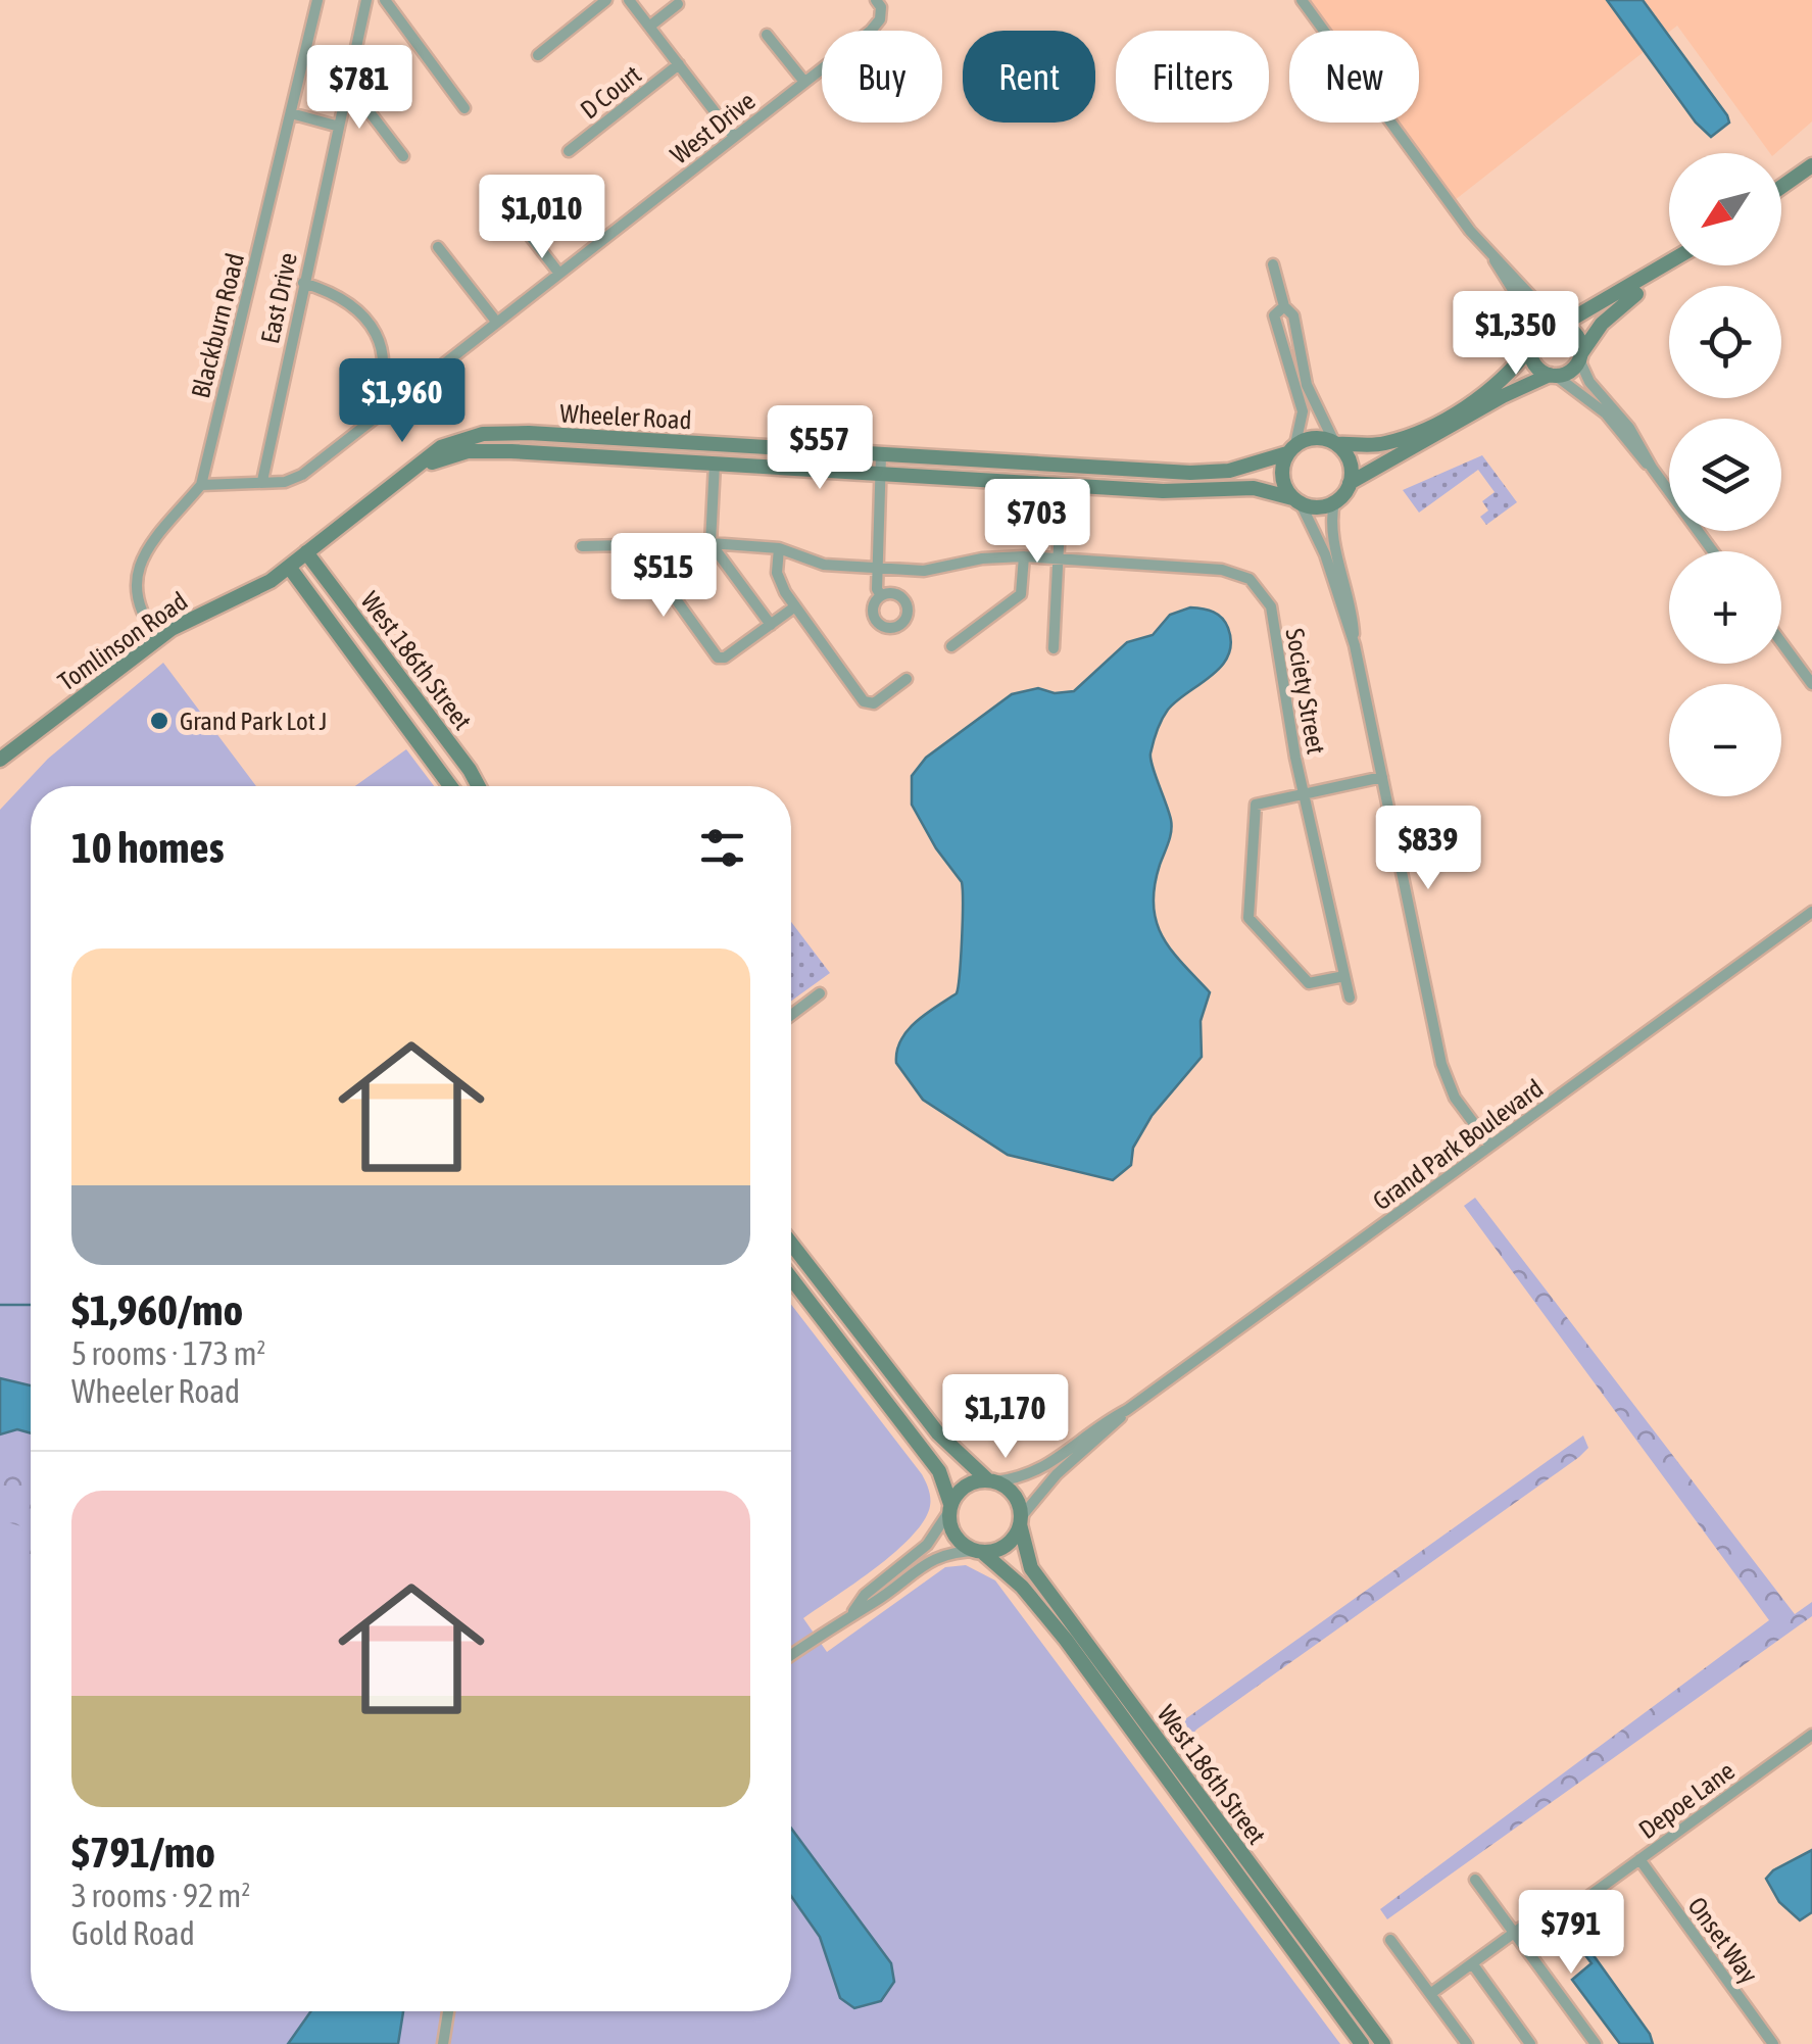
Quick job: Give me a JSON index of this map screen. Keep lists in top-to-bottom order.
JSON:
{
  "streets": {
    "street": [
      "D Court",
      "West Drive",
      "East Drive",
      "Blackburn Road",
      "Wheeler Road",
      "Tomlinson Road",
      "West 186th Street",
      "Society Street",
      "Grand Park Boulevard",
      "Depoe Lane",
      "Onset Way"
    ]
  },
  "crossings": [
    ["West Drive", "East Drive"],
    ["West Drive", "Blackburn Road"],
    ["Blackburn Road", "Tomlinson Road"],
    ["Wheeler Road", "Tomlinson Road"],
    ["Wheeler Road", "West 186th Street"],
    ["Tomlinson Road", "West 186th Street"],
    ["West 186th Street", "Grand Park Boulevard"],
    ["Depoe Lane", "Onset Way"]
  ],
  "places": ["Grand Park Lot J"],
  "north": "bottom left",
  "page": {
    "chip": [
      "Buy",
      "Rent",
      "Filters",
      "New"
    ],
    "price": [
      "$781",
      "$1,010",
      "$1,350",
      "$1,960",
      "$557",
      "$703",
      "$515",
      "$839",
      "$1,170",
      "$791"
    ],
    "map_buttons": ["+", "−"],
    "heading": "10 homes",
    "list": [
      {
        "name": "$1,960/mo",
        "note": "5 rooms · 173 m² · Wheeler Road"
      },
      {
        "name": "$791/mo",
        "note": "3 rooms · 92 m² · Gold Road"
      }
    ]
  }
}
